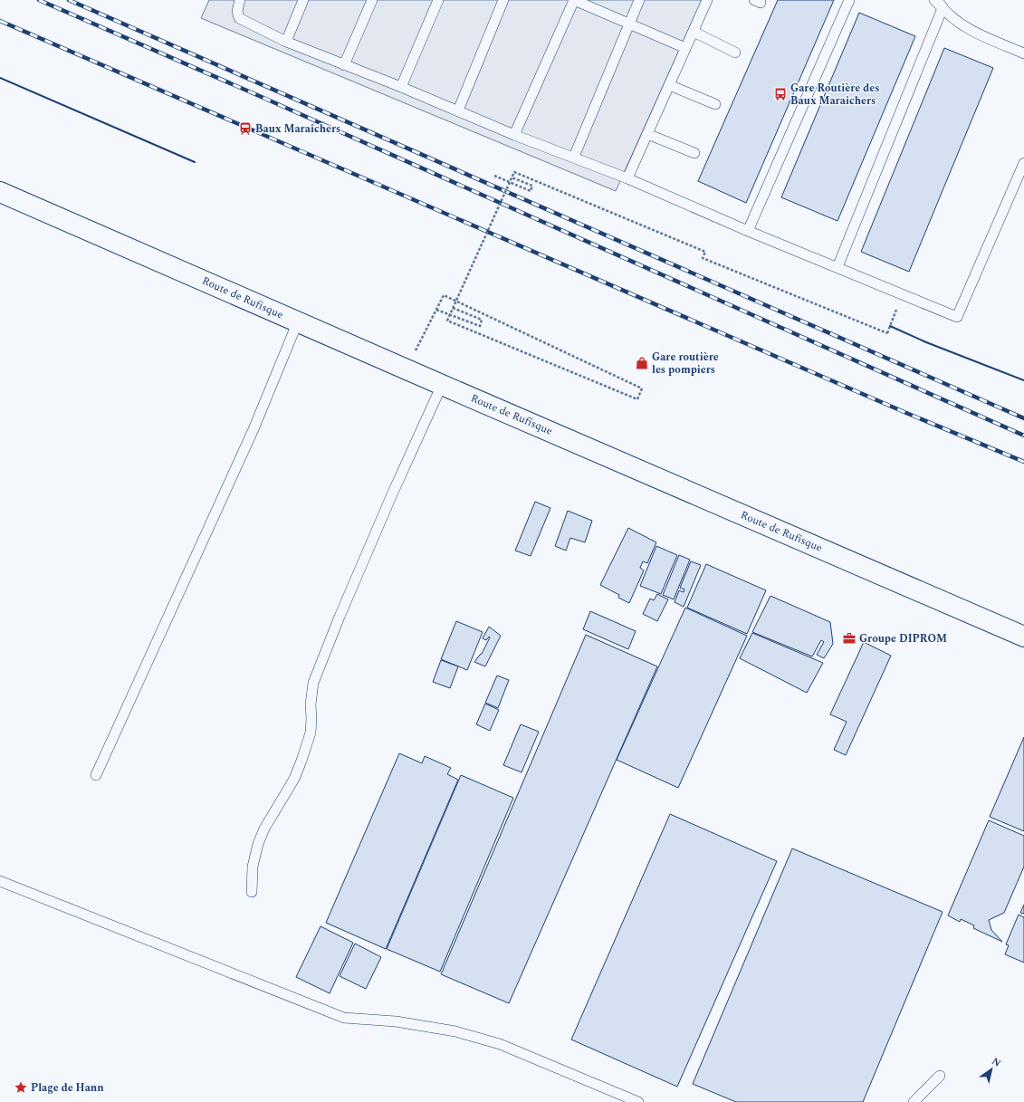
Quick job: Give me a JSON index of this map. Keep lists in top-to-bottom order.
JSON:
{
  "streets": {
    "main road": ["Route de Rufisque"]
  },
  "places": {
    "bus stop": ["Gare Routière des Baux Maraichers"],
    "station": ["Baux Maraîchers"],
    "shop": ["Gare routière les pompiers"],
    "office": ["Groupe DIPROM"],
    "place": ["Plage de Hann"]
  },
  "north": "top right"
}
